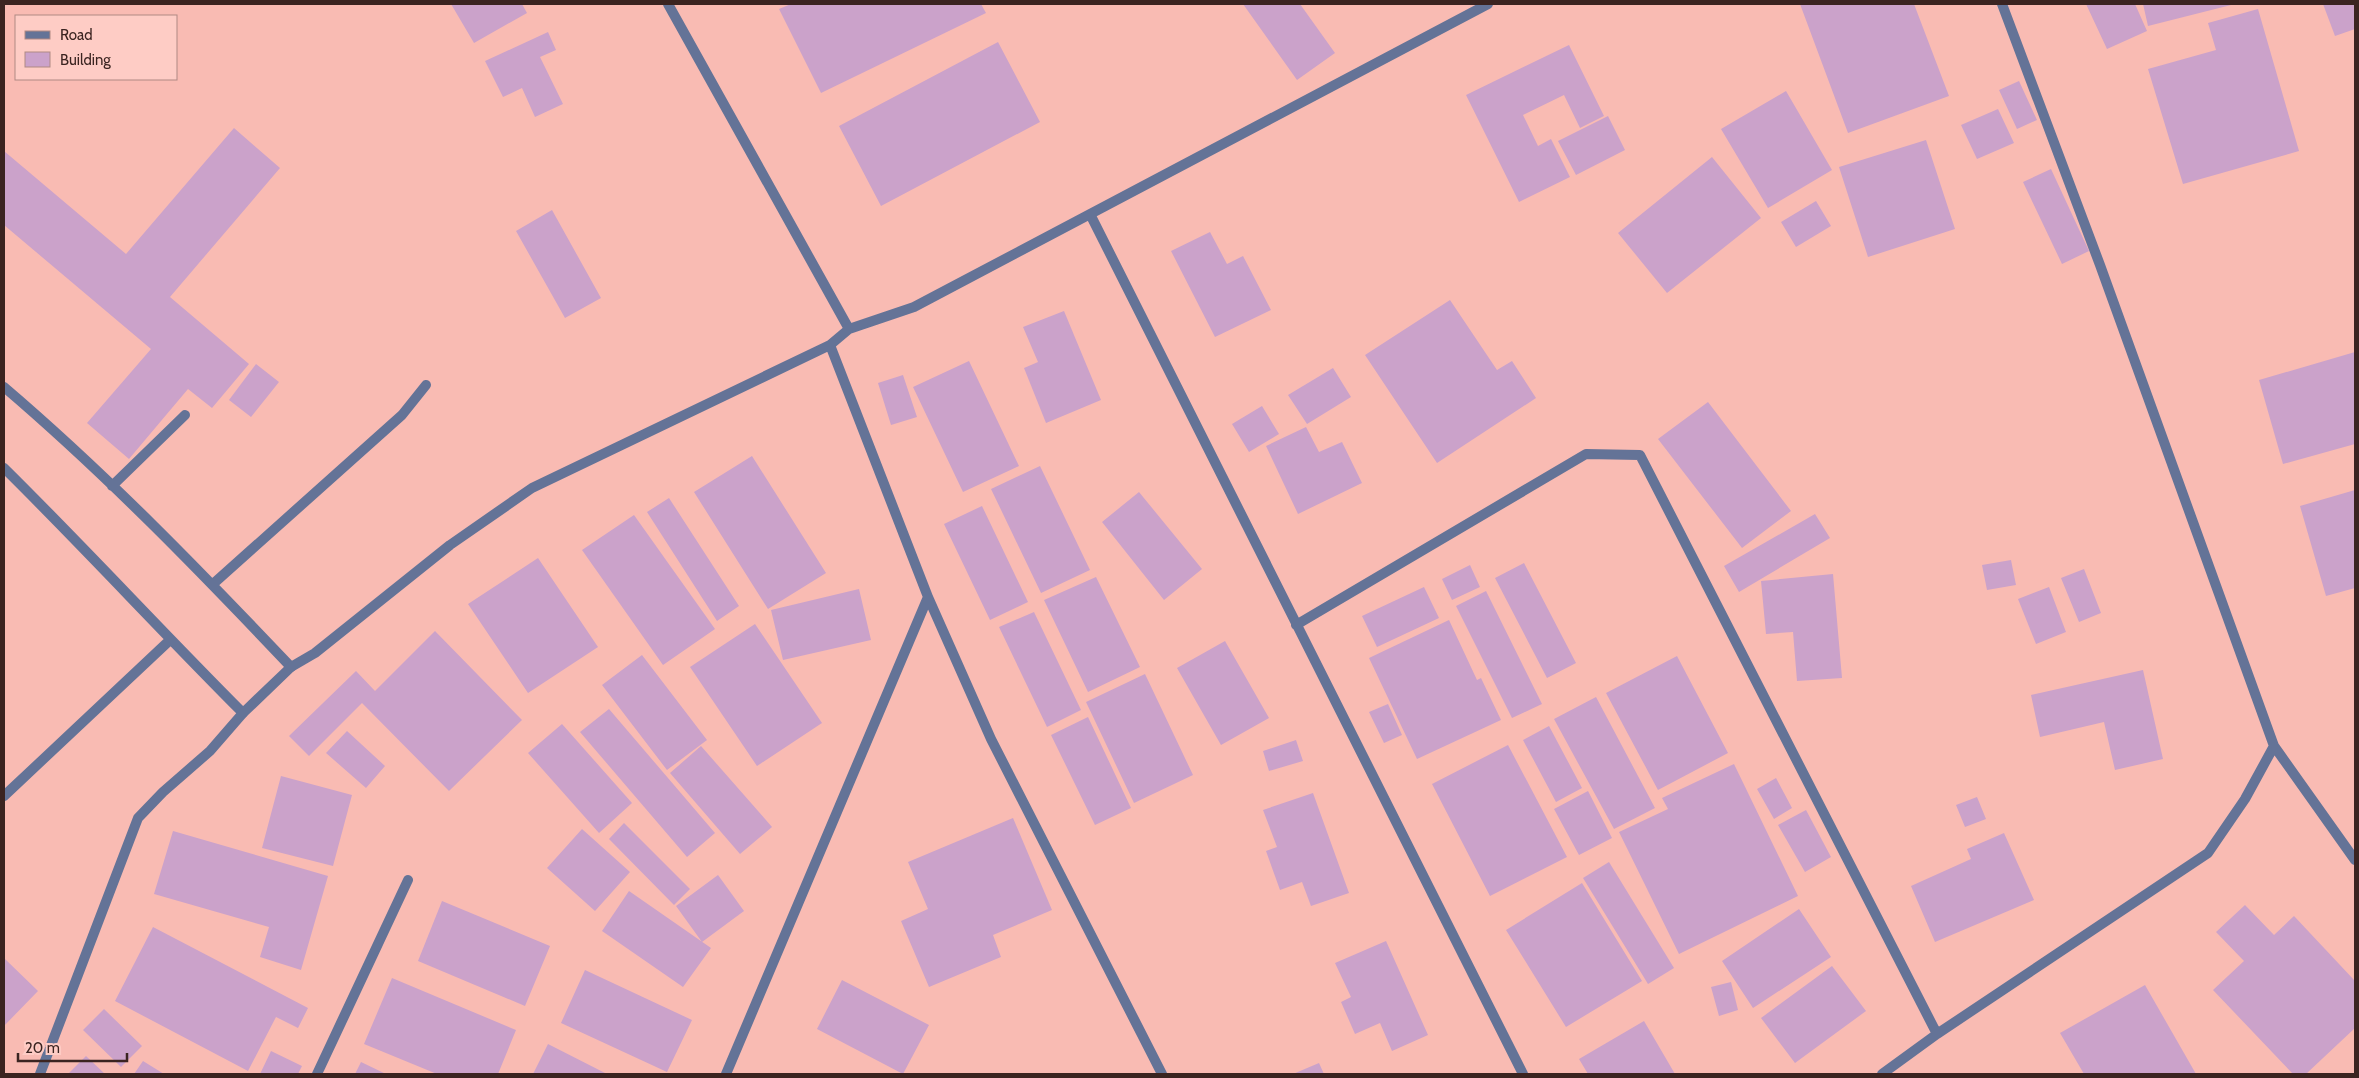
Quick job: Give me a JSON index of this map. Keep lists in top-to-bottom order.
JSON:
{
  "legend": ["Road", "Building"],
  "scale_bar": "20 m"
}
